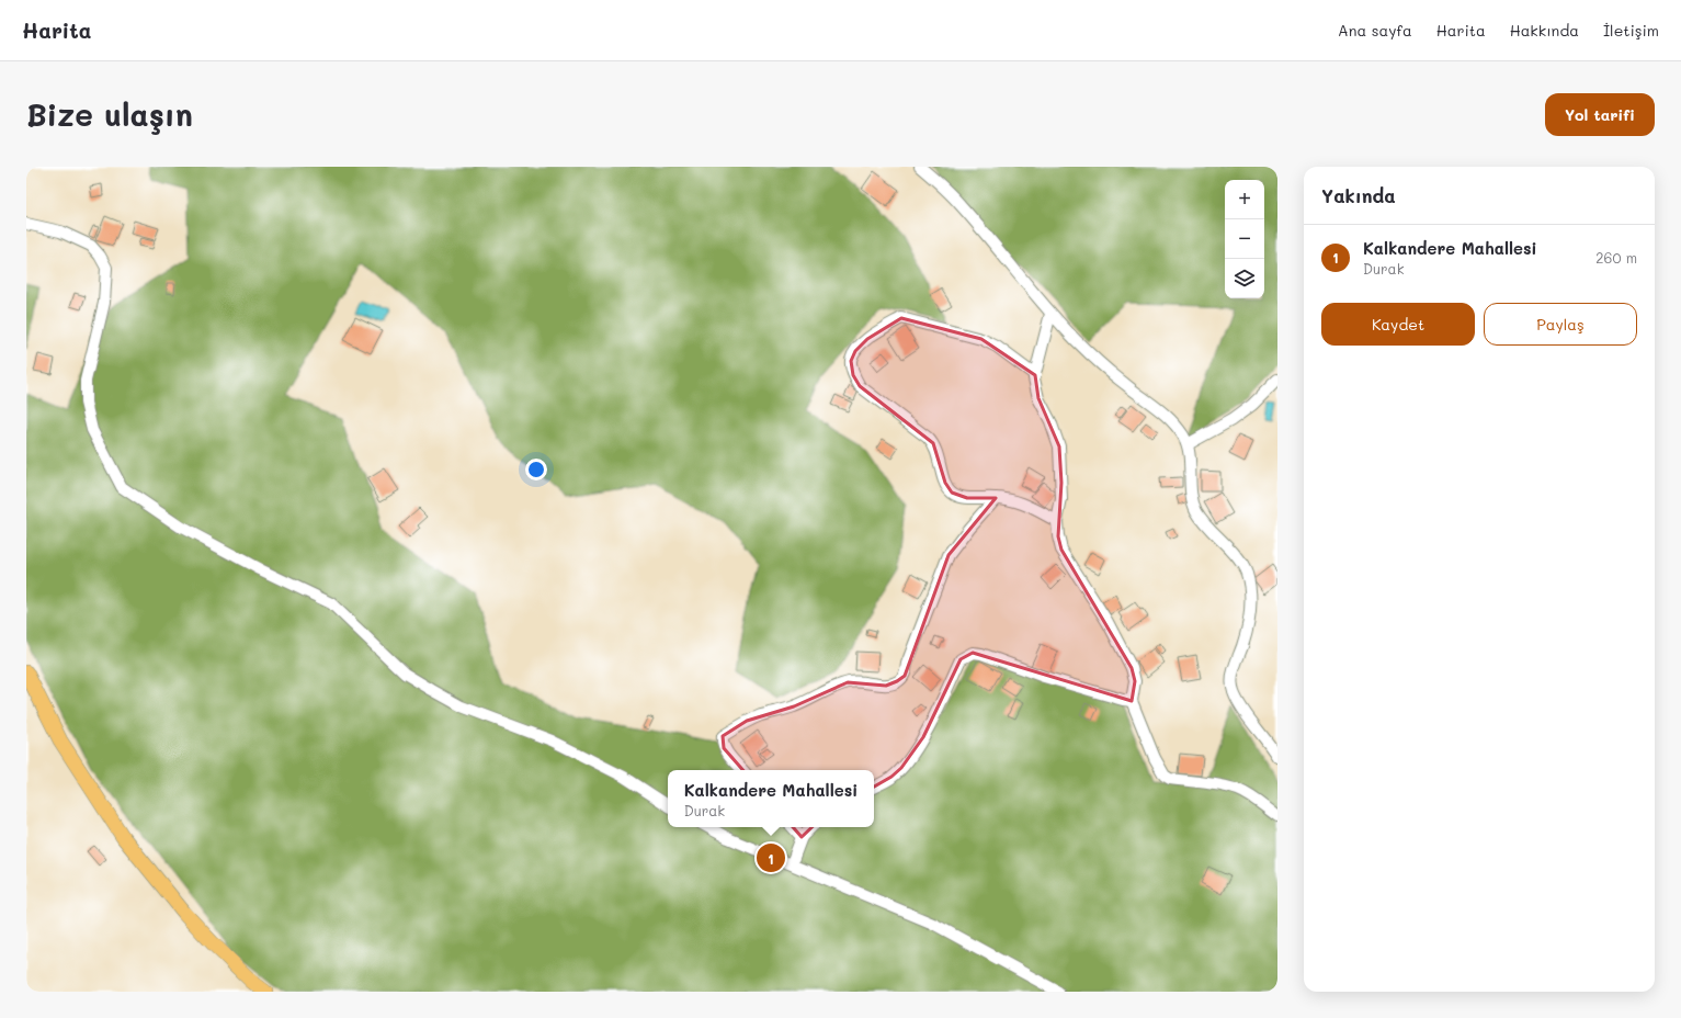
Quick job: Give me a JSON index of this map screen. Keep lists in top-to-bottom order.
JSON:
{
  "page": {
    "header": "Harita",
    "nav": [
      "Ana sayfa",
      "Harita",
      "Hakkında",
      "İletişim"
    ],
    "buttons": [
      "Yol tarifi",
      ["Kaydet", "Paylaş"]
    ],
    "title": "Bize ulaşın",
    "heading": "Yakında",
    "map_buttons": ["+", "−"],
    "list": [
      {
        "mark": "1",
        "name": "Kalkandere Mahallesi",
        "note": "Durak",
        "value": "260 m"
      }
    ],
    "popup": ["Kalkandere Mahallesi", "Durak"],
    "pins": "1"
  }
}
